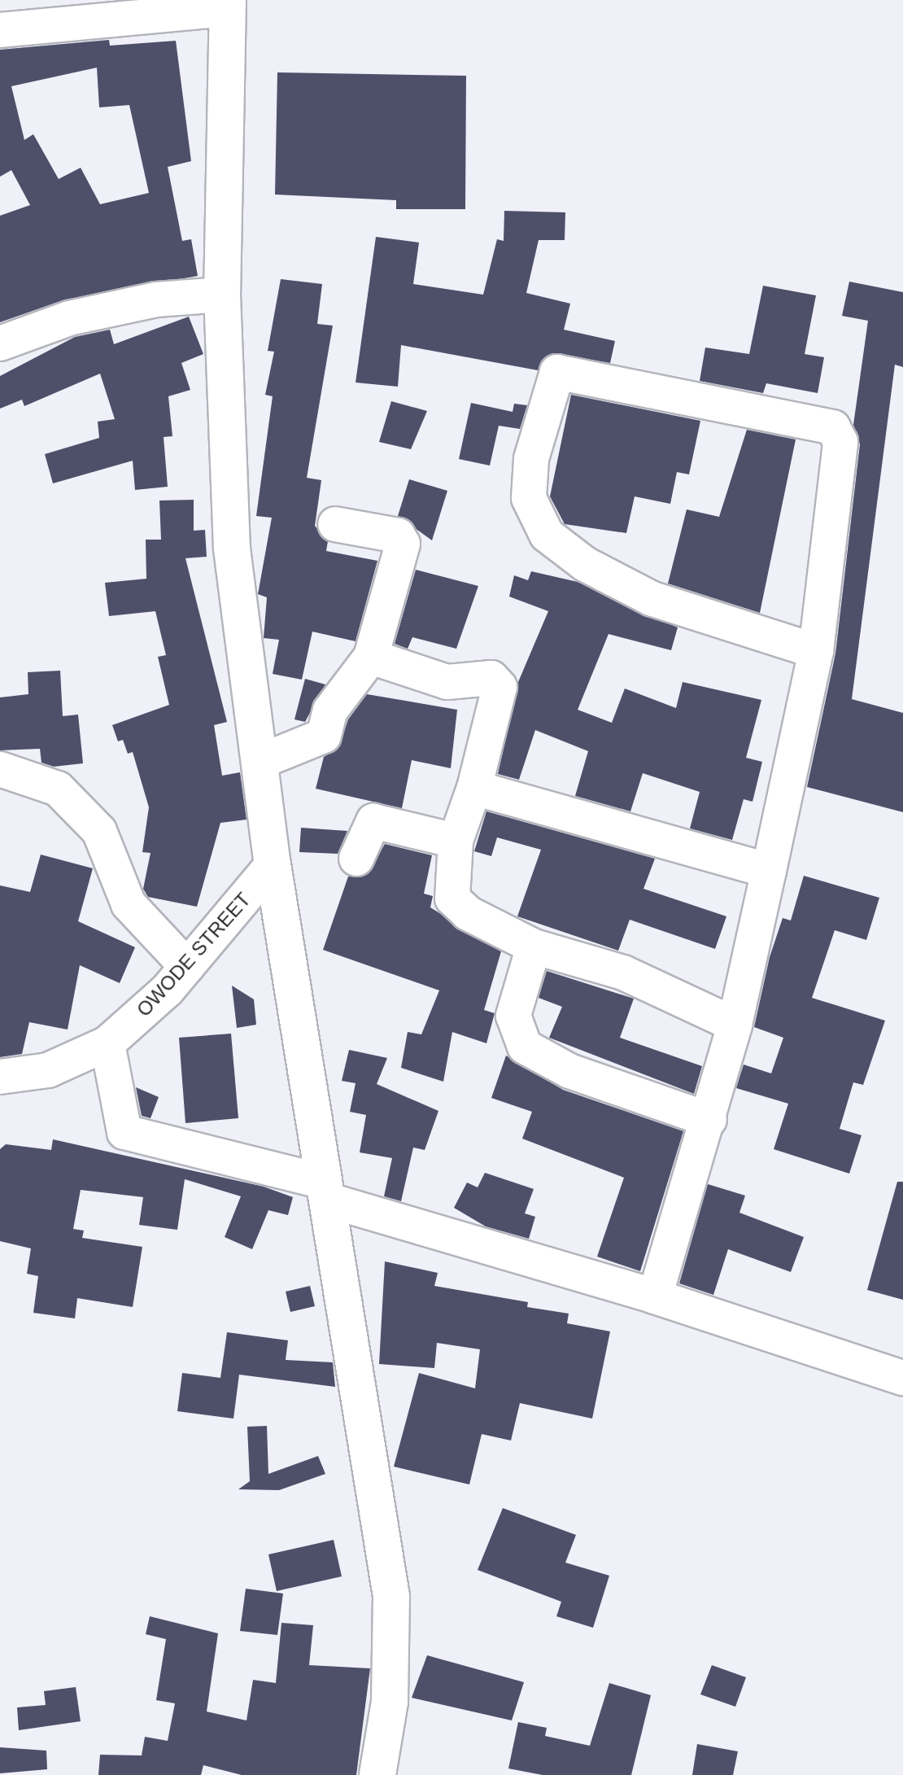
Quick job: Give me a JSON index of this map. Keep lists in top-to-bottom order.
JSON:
{
  "streets": {
    "street": ["OWODE STREET"]
  }
}
